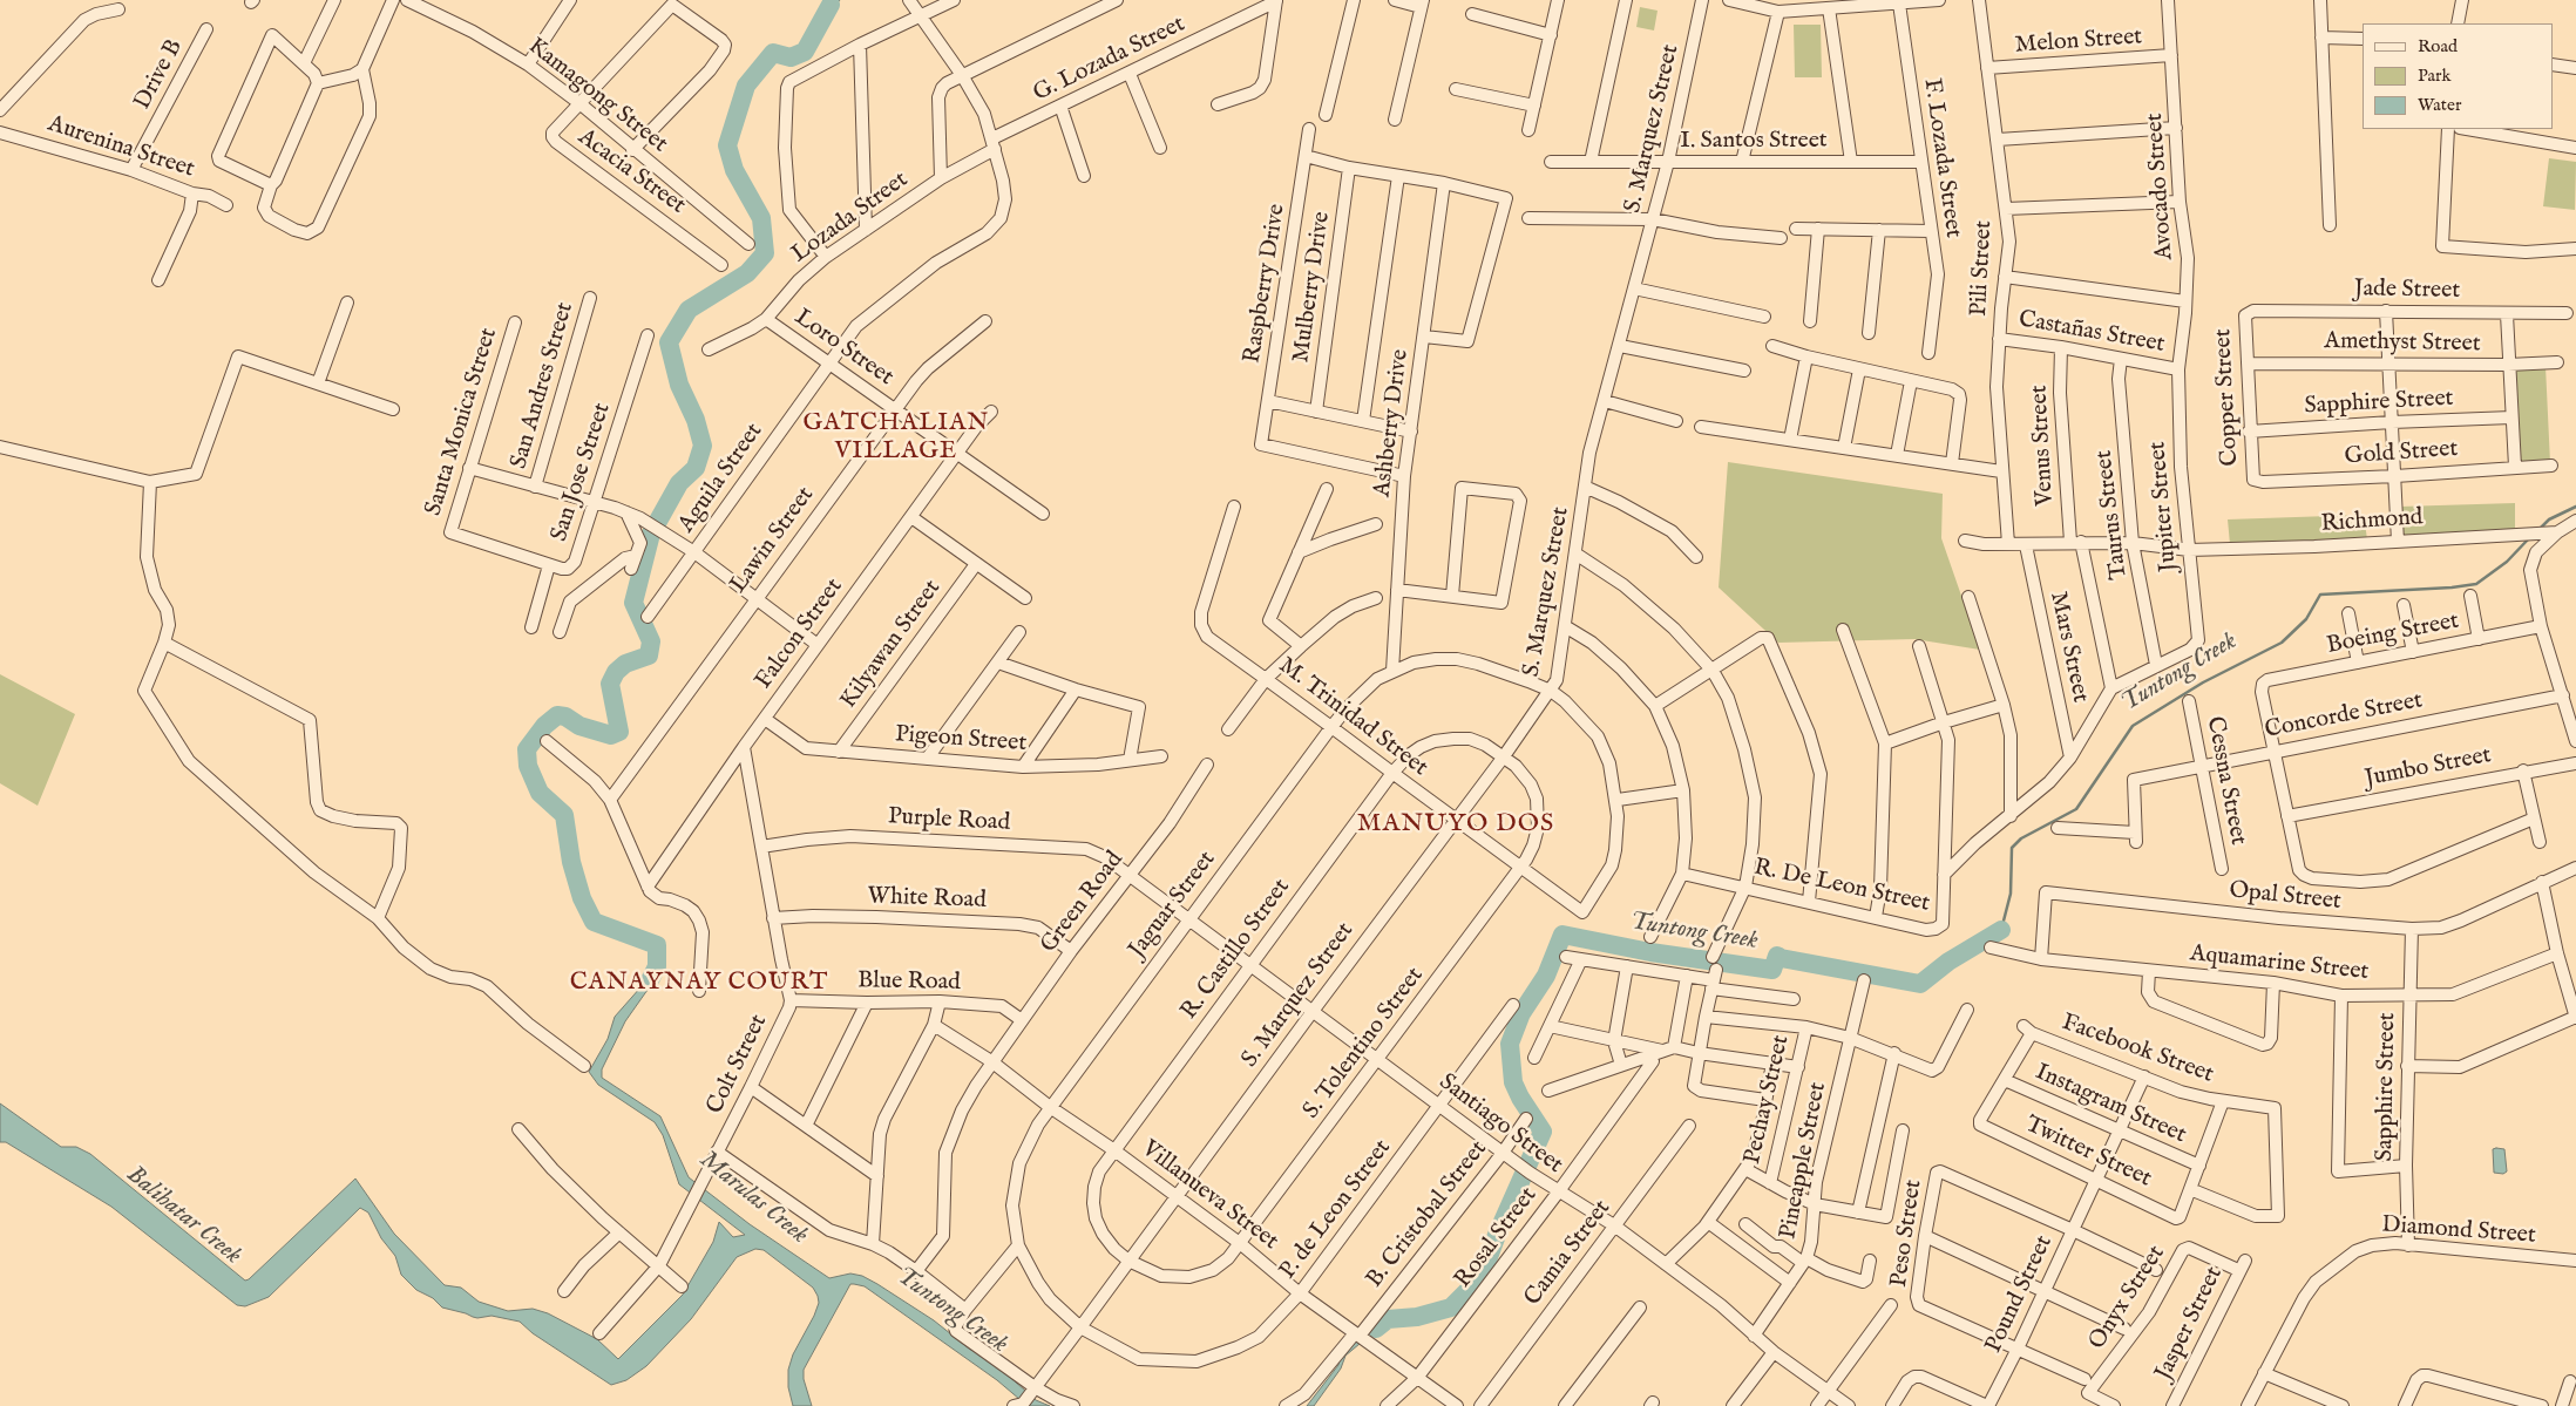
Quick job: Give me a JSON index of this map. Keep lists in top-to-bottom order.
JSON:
{
  "streets": {
    "street": [
      "Melon Street",
      "G. Lozada Street",
      "Drive B",
      "Kamagong Street",
      "S. Marquez Street",
      "I. Santos Street",
      "Aurenina Street",
      "F. Lozada Street",
      "Acacia Street",
      "Avocado Street",
      "Lozada Street",
      "Pili Street",
      "Raspberry Drive",
      "Mulberry Drive",
      "Jade Street",
      "Castañas Street",
      "Amethyst Street",
      "Loro Street",
      "San Andres Street",
      "Copper Street",
      "Sapphire Street",
      "Santa Monica Street",
      "Ashberry Drive",
      "Venus Street",
      "Gold Street",
      "San Jose Street",
      "Aguila Street",
      "Jupiter Street",
      "Taurus Street",
      "Richmond",
      "Lawin Street",
      "Falcon Street",
      "Boeing Street",
      "Kilyawan Street",
      "Mars Street",
      "Concorde Street",
      "M. Trinidad Street",
      "Pigeon Street",
      "Jumbo Street",
      "Cessna Street",
      "Purple Road",
      "R. De Leon Street",
      "Opal Street",
      "White Road",
      "Green Road",
      "Jaguar Street",
      "R. Castillo Street",
      "Aquamarine Street",
      "Blue Road",
      "S. Tolentino Street",
      "Facebook Street",
      "Colt Street",
      "Pechay Street",
      "Instagram Street",
      "Santiago Street",
      "Twitter Street",
      "Pineapple Street",
      "Villanueva Street",
      "P. de Leon Street",
      "B. Cristobal Street",
      "Diamond Street",
      "Peso Street",
      "Rosal Street",
      "Camia Street",
      "Pound Street",
      "Onyx Street",
      "Jasper Street"
    ]
  },
  "crossings": [
    ["Melon Street", "Avocado Street"],
    ["Melon Street", "Pili Street"],
    ["G. Lozada Street", "Lozada Street"],
    ["G. Lozada Street", "Aguila Street"],
    ["Drive B", "Aurenina Street"],
    ["Kamagong Street", "Acacia Street"],
    ["S. Marquez Street", "I. Santos Street"],
    ["S. Marquez Street", "M. Trinidad Street"],
    ["S. Marquez Street", "Jaguar Street"],
    ["S. Marquez Street", "R. Castillo Street"],
    ["S. Marquez Street", "S. Tolentino Street"],
    ["S. Marquez Street", "Santiago Street"],
    ["S. Marquez Street", "Villanueva Street"],
    ["S. Marquez Street", "P. de Leon Street"],
    ["I. Santos Street", "F. Lozada Street"],
    ["Avocado Street", "Castañas Street"],
    ["Avocado Street", "Jupiter Street"],
    ["Lozada Street", "Loro Street"],
    ["Lozada Street", "Aguila Street"],
    ["Pili Street", "Castañas Street"],
    ["Raspberry Drive", "Ashberry Drive"],
    ["Jade Street", "Copper Street"],
    ["Castañas Street", "Venus Street"],
    ["Castañas Street", "Jupiter Street"],
    ["Castañas Street", "Taurus Street"],
    ["Amethyst Street", "Copper Street"],
    ["Loro Street", "Aguila Street"],
    ["Loro Street", "Lawin Street"],
    ["Loro Street", "Falcon Street"],
    ["Copper Street", "Sapphire Street"],
    ["Copper Street", "Gold Street"],
    ["Sapphire Street", "Opal Street"],
    ["Sapphire Street", "Aquamarine Street"],
    ["Sapphire Street", "Diamond Street"],
    ["Santa Monica Street", "San Jose Street"],
    ["Ashberry Drive", "Jaguar Street"],
    ["Venus Street", "Richmond"],
    ["Jupiter Street", "Taurus Street"],
    ["Jupiter Street", "Richmond"],
    ["Taurus Street", "Richmond"],
    ["Richmond", "Mars Street"],
    ["Falcon Street", "Pigeon Street"],
    ["Falcon Street", "Colt Street"],
    ["Boeing Street", "Concorde Street"],
    ["Kilyawan Street", "Pigeon Street"],
    ["Concorde Street", "Cessna Street"],
    ["M. Trinidad Street", "Jaguar Street"],
    ["M. Trinidad Street", "R. Castillo Street"],
    ["M. Trinidad Street", "S. Tolentino Street"],
    ["Purple Road", "Green Road"],
    ["Purple Road", "Colt Street"],
    ["Purple Road", "Santiago Street"],
    ["Opal Street", "Aquamarine Street"],
    ["White Road", "Green Road"],
    ["White Road", "Colt Street"],
    ["Green Road", "Blue Road"],
    ["Green Road", "Santiago Street"],
    ["Green Road", "Villanueva Street"],
    ["Jaguar Street", "Santiago Street"],
    ["Jaguar Street", "Villanueva Street"],
    ["Jaguar Street", "P. de Leon Street"],
    ["R. Castillo Street", "S. Tolentino Street"],
    ["R. Castillo Street", "Santiago Street"],
    ["R. Castillo Street", "Villanueva Street"],
    ["Blue Road", "Colt Street"],
    ["S. Tolentino Street", "Santiago Street"],
    ["S. Tolentino Street", "Villanueva Street"],
    ["Facebook Street", "Instagram Street"],
    ["Facebook Street", "Twitter Street"],
    ["Facebook Street", "Pound Street"],
    ["Instagram Street", "Twitter Street"],
    ["Instagram Street", "Pound Street"],
    ["Santiago Street", "Pineapple Street"],
    ["Santiago Street", "P. de Leon Street"],
    ["Santiago Street", "B. Cristobal Street"],
    ["Santiago Street", "Rosal Street"],
    ["Santiago Street", "Camia Street"],
    ["Twitter Street", "Pound Street"],
    ["Villanueva Street", "P. de Leon Street"],
    ["Villanueva Street", "B. Cristobal Street"],
    ["Villanueva Street", "Rosal Street"],
    ["Peso Street", "Pound Street"],
    ["Onyx Street", "Jasper Street"]
  ],
  "districts": ["GATCHALIAN VILLAGE", "MANUYO DOS", "CANAYNAY COURT"],
  "water": ["Tuntong Creek", "Marulas Creek", "Balihatar Creek"],
  "legend": ["Road", "Park", "Water"]
}
